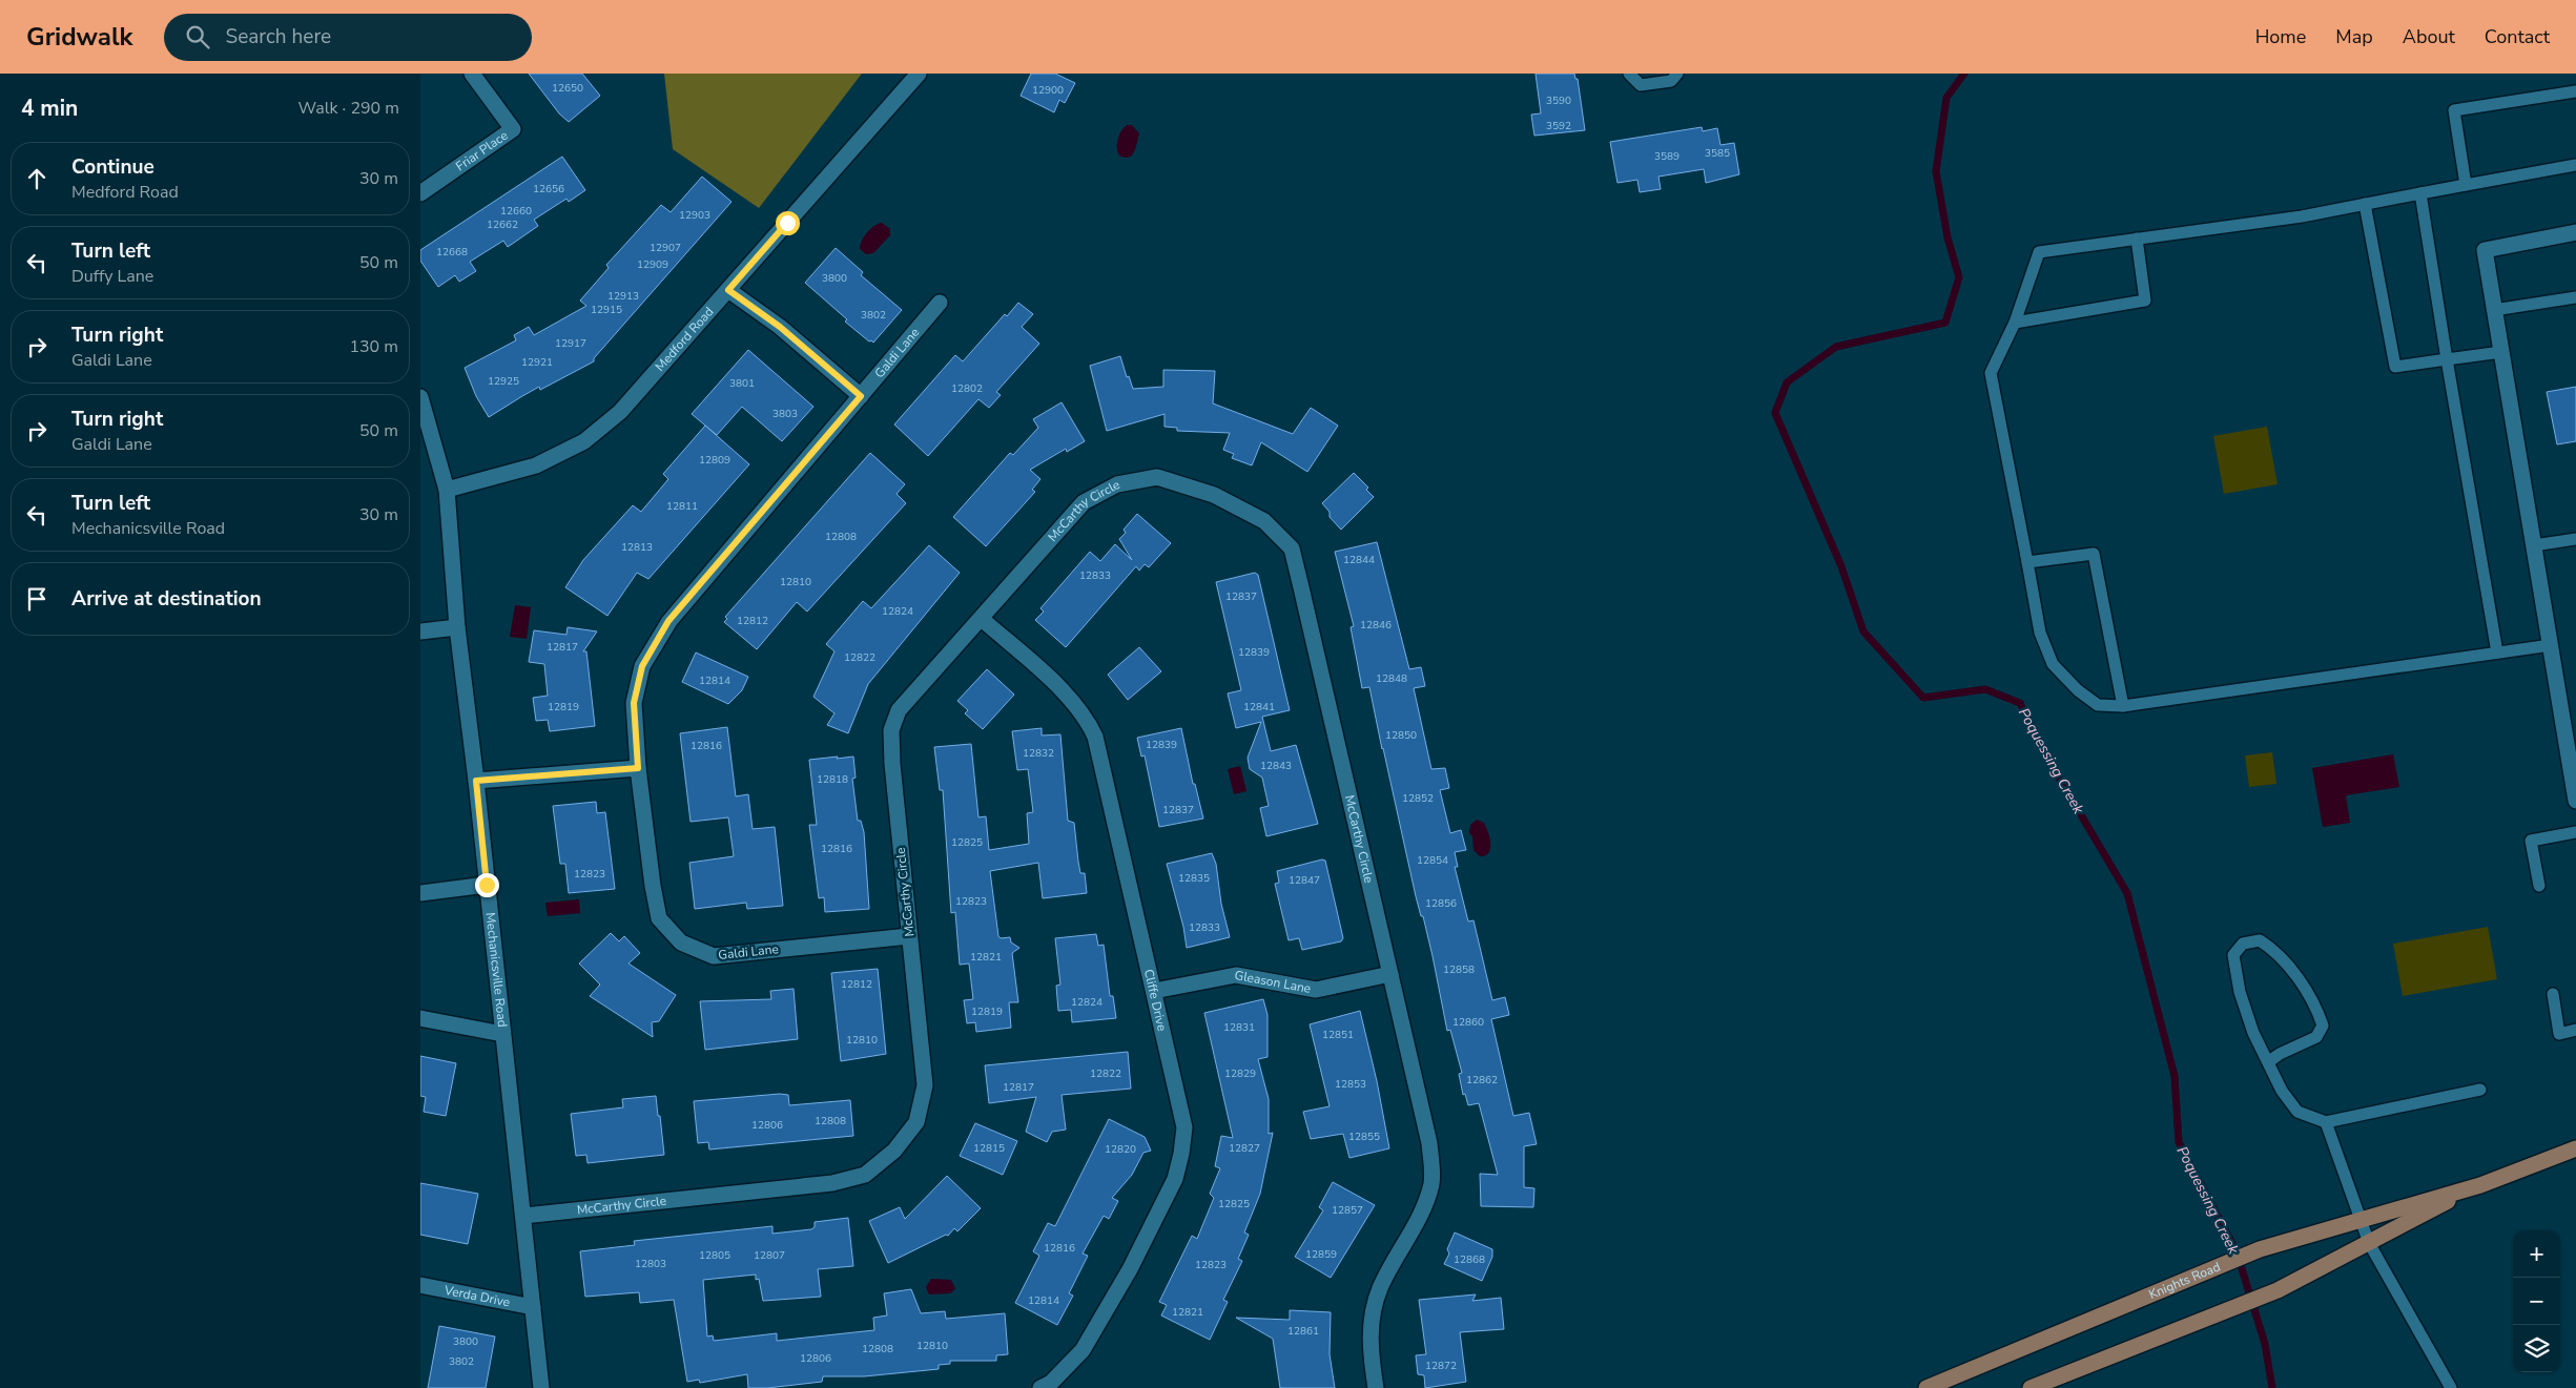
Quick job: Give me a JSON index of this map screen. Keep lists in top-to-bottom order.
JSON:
{
  "streets": {
    "main road": ["Knights Road"],
    "street": [
      "Friar Place",
      "Medford Road",
      "Galdi Lane",
      "McCarthy Circle",
      "Mechanicsville Road",
      "Gleason Lane",
      "Cliffe Drive",
      "Verda Drive"
    ]
  },
  "crossings": [
    ["Medford Road", "Mechanicsville Road"],
    ["Galdi Lane", "McCarthy Circle"],
    ["McCarthy Circle", "Mechanicsville Road"],
    ["McCarthy Circle", "Gleason Lane"],
    ["McCarthy Circle", "Cliffe Drive"],
    ["Mechanicsville Road", "Verda Drive"],
    ["Gleason Lane", "Cliffe Drive"]
  ],
  "water": ["Poquessing Creek"],
  "house_numbers": [
    "12650",
    "12900",
    "3590",
    "3592",
    "3585",
    "3589",
    "12656",
    "12660",
    "12903",
    "12662",
    "12907",
    "12668",
    "12909",
    "3800",
    "12913",
    "12915",
    "3802",
    "12917",
    "12921",
    "12925",
    "3801",
    "12802",
    "3803",
    "12809",
    "12811",
    "12808",
    "12813",
    "12844",
    "12833",
    "12810",
    "12837",
    "12824",
    "12812",
    "12846",
    "12817",
    "12839",
    "12822",
    "12848",
    "12814",
    "12819",
    "12841",
    "12850",
    "12839",
    "12816",
    "12832",
    "12843",
    "12818",
    "12852",
    "12837",
    "12825",
    "12816",
    "12854",
    "12823",
    "12835",
    "12847",
    "12823",
    "12856",
    "12833",
    "12821",
    "12858",
    "12812",
    "12824",
    "12819",
    "12860",
    "12831",
    "12851",
    "12810",
    "12822",
    "12829",
    "12862",
    "12853",
    "12817",
    "12808",
    "12806",
    "12855",
    "12815",
    "12827",
    "12820",
    "12825",
    "12857",
    "12816",
    "12859",
    "12805",
    "12807",
    "12868",
    "12803",
    "12823",
    "12814",
    "12821",
    "12861",
    "3800",
    "12810",
    "12808",
    "12806",
    "3802",
    "12872"
  ],
  "page": {
    "header": "Gridwalk",
    "search": "Search here",
    "nav": [
      "Home",
      "Map",
      "About",
      "Contact"
    ],
    "heading": ["4 min", "Walk · 290 m"],
    "list": [
      ["Continue", "Medford Road", "30 m"],
      ["Turn left", "Duffy Lane", "50 m"],
      ["Turn right", "Galdi Lane", "130 m"],
      ["Turn right", "Galdi Lane", "50 m"],
      ["Turn left", "Mechanicsville Road", "30 m"],
      "Arrive at destination"
    ],
    "map_buttons": ["+", "−"]
  }
}
